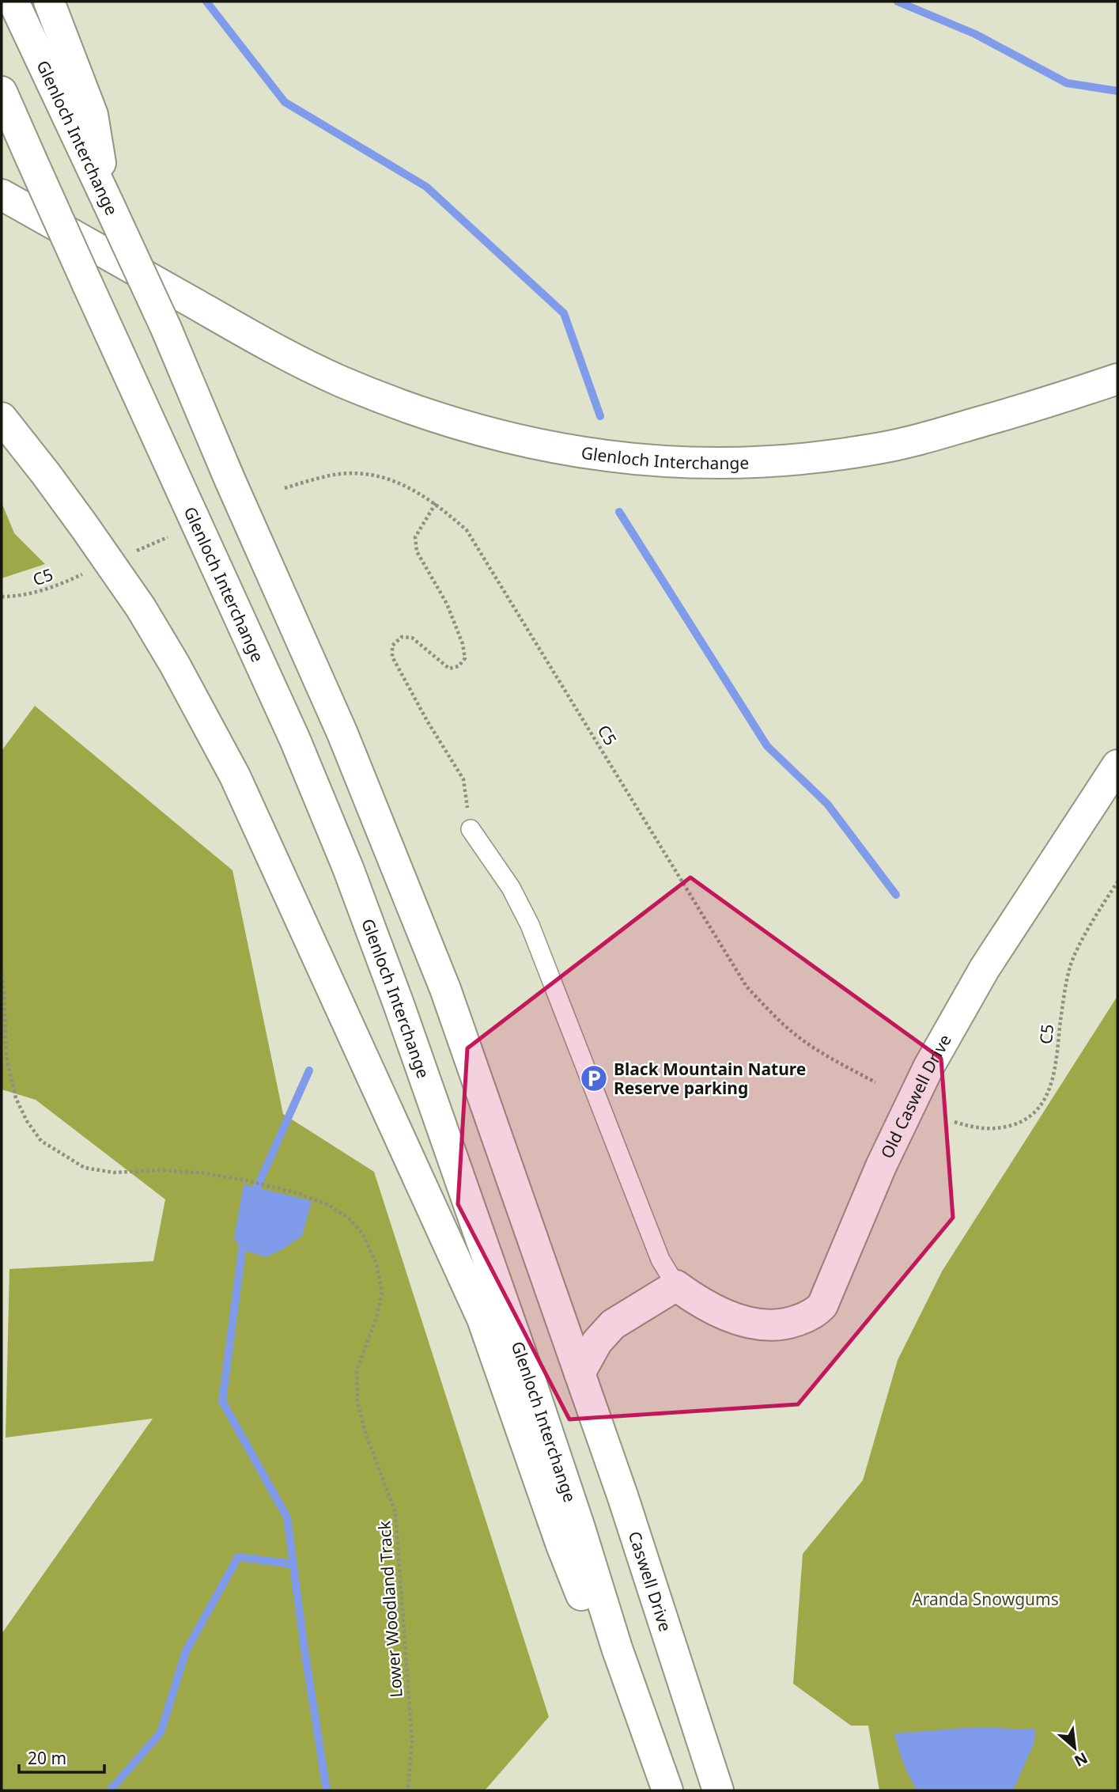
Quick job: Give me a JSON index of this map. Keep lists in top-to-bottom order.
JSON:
{
  "streets": {
    "main road": ["Glenloch Interchange", "Old Caswell Drive", "Caswell Drive"],
    "path": ["C5", "Lower Woodland Track"]
  },
  "crossings": [
    ["Glenloch Interchange", "Caswell Drive"]
  ],
  "parks": ["Aranda Snowgums"],
  "places": {
    "parking": ["Black Mountain Nature Reserve parking"]
  },
  "scale_bar": "20 m",
  "north": "bottom right"
}
